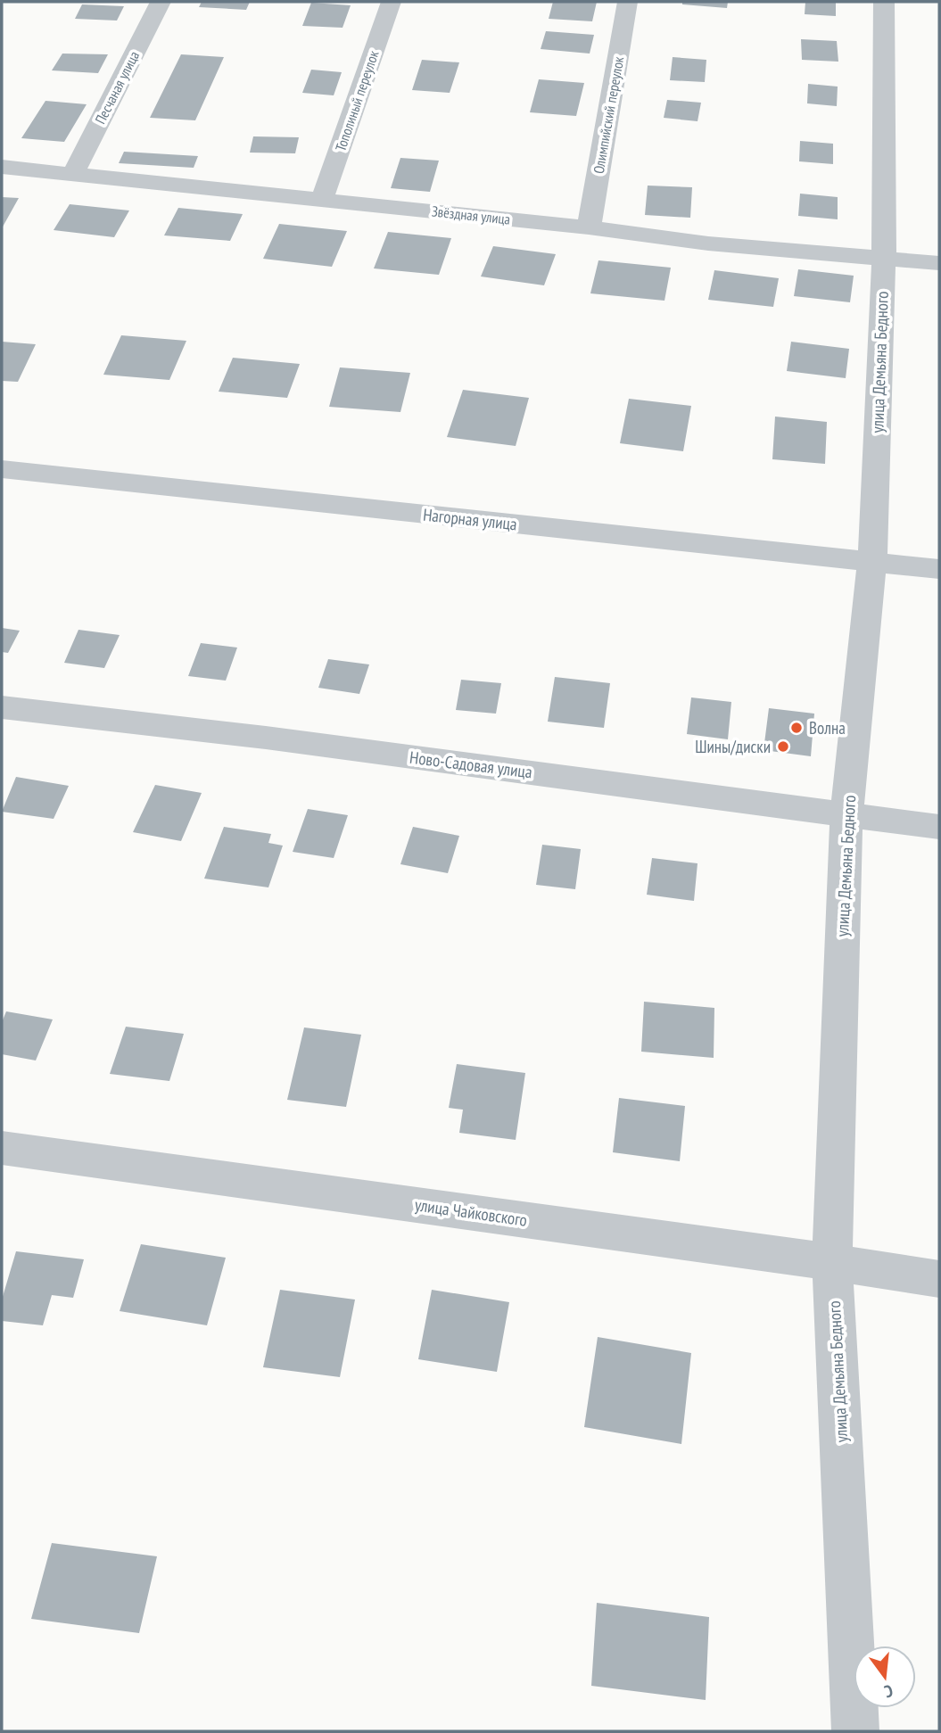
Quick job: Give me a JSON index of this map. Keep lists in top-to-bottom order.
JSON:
{
  "streets": {
    "street": [
      "Песчаная улица",
      "Тополиный переулок",
      "Олимпийский переулок",
      "Звёздная улица",
      "улица Демьяна Бедного",
      "Нагорная улица",
      "Ново-Садовая улица",
      "улица Чайковского"
    ]
  },
  "crossings": [
    ["Песчаная улица", "Звёздная улица"],
    ["Тополиный переулок", "Звёздная улица"],
    ["Олимпийский переулок", "Звёздная улица"],
    ["Звёздная улица", "улица Демьяна Бедного"],
    ["улица Демьяна Бедного", "Нагорная улица"],
    ["улица Демьяна Бедного", "Ново-Садовая улица"],
    ["улица Демьяна Бедного", "улица Чайковского"]
  ],
  "places": ["Волна", "Шины/диски"],
  "north": "bottom"
}
